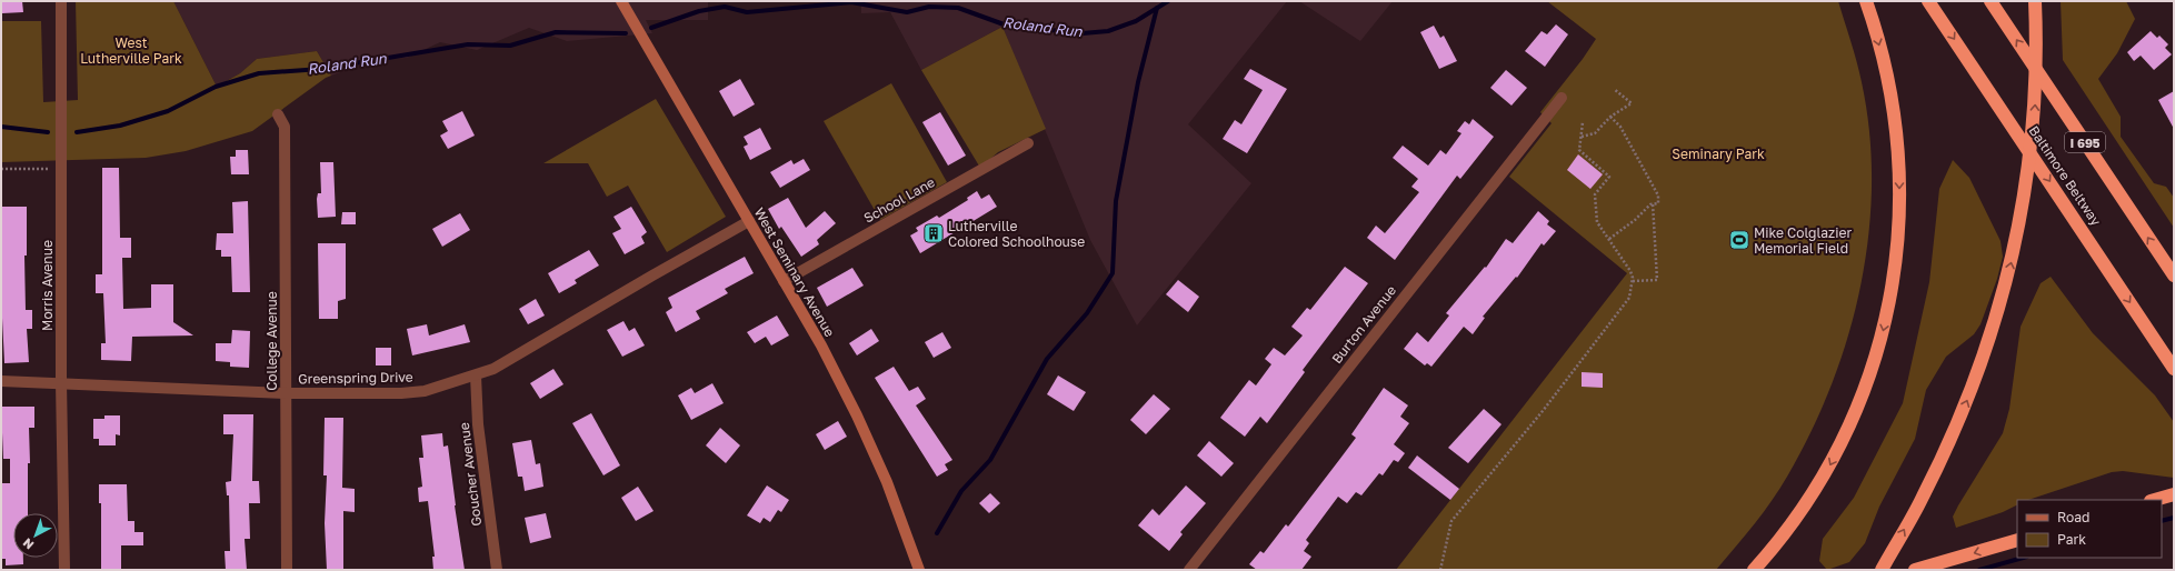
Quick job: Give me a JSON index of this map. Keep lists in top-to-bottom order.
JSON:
{
  "streets": {
    "highway": ["I 695", "Baltimore Beltway"],
    "main road": ["West Seminary Avenue"],
    "street": [
      "School Lane",
      "Morris Avenue",
      "Burton Avenue",
      "College Avenue",
      "Greenspring Drive",
      "Goucher Avenue"
    ]
  },
  "crossings": [
    ["School Lane", "West Seminary Avenue"],
    ["West Seminary Avenue", "Greenspring Drive"],
    ["Morris Avenue", "Greenspring Drive"],
    ["College Avenue", "Greenspring Drive"],
    ["Greenspring Drive", "Goucher Avenue"]
  ],
  "water": ["Roland Run"],
  "parks": ["West Lutherville Park", "Seminary Park"],
  "places": {
    "building": ["Lutherville Colored Schoolhouse"],
    "sports": ["Mike Colglazier Memorial Field"]
  },
  "legend": ["Road", "Park"],
  "north": "bottom left"
}
